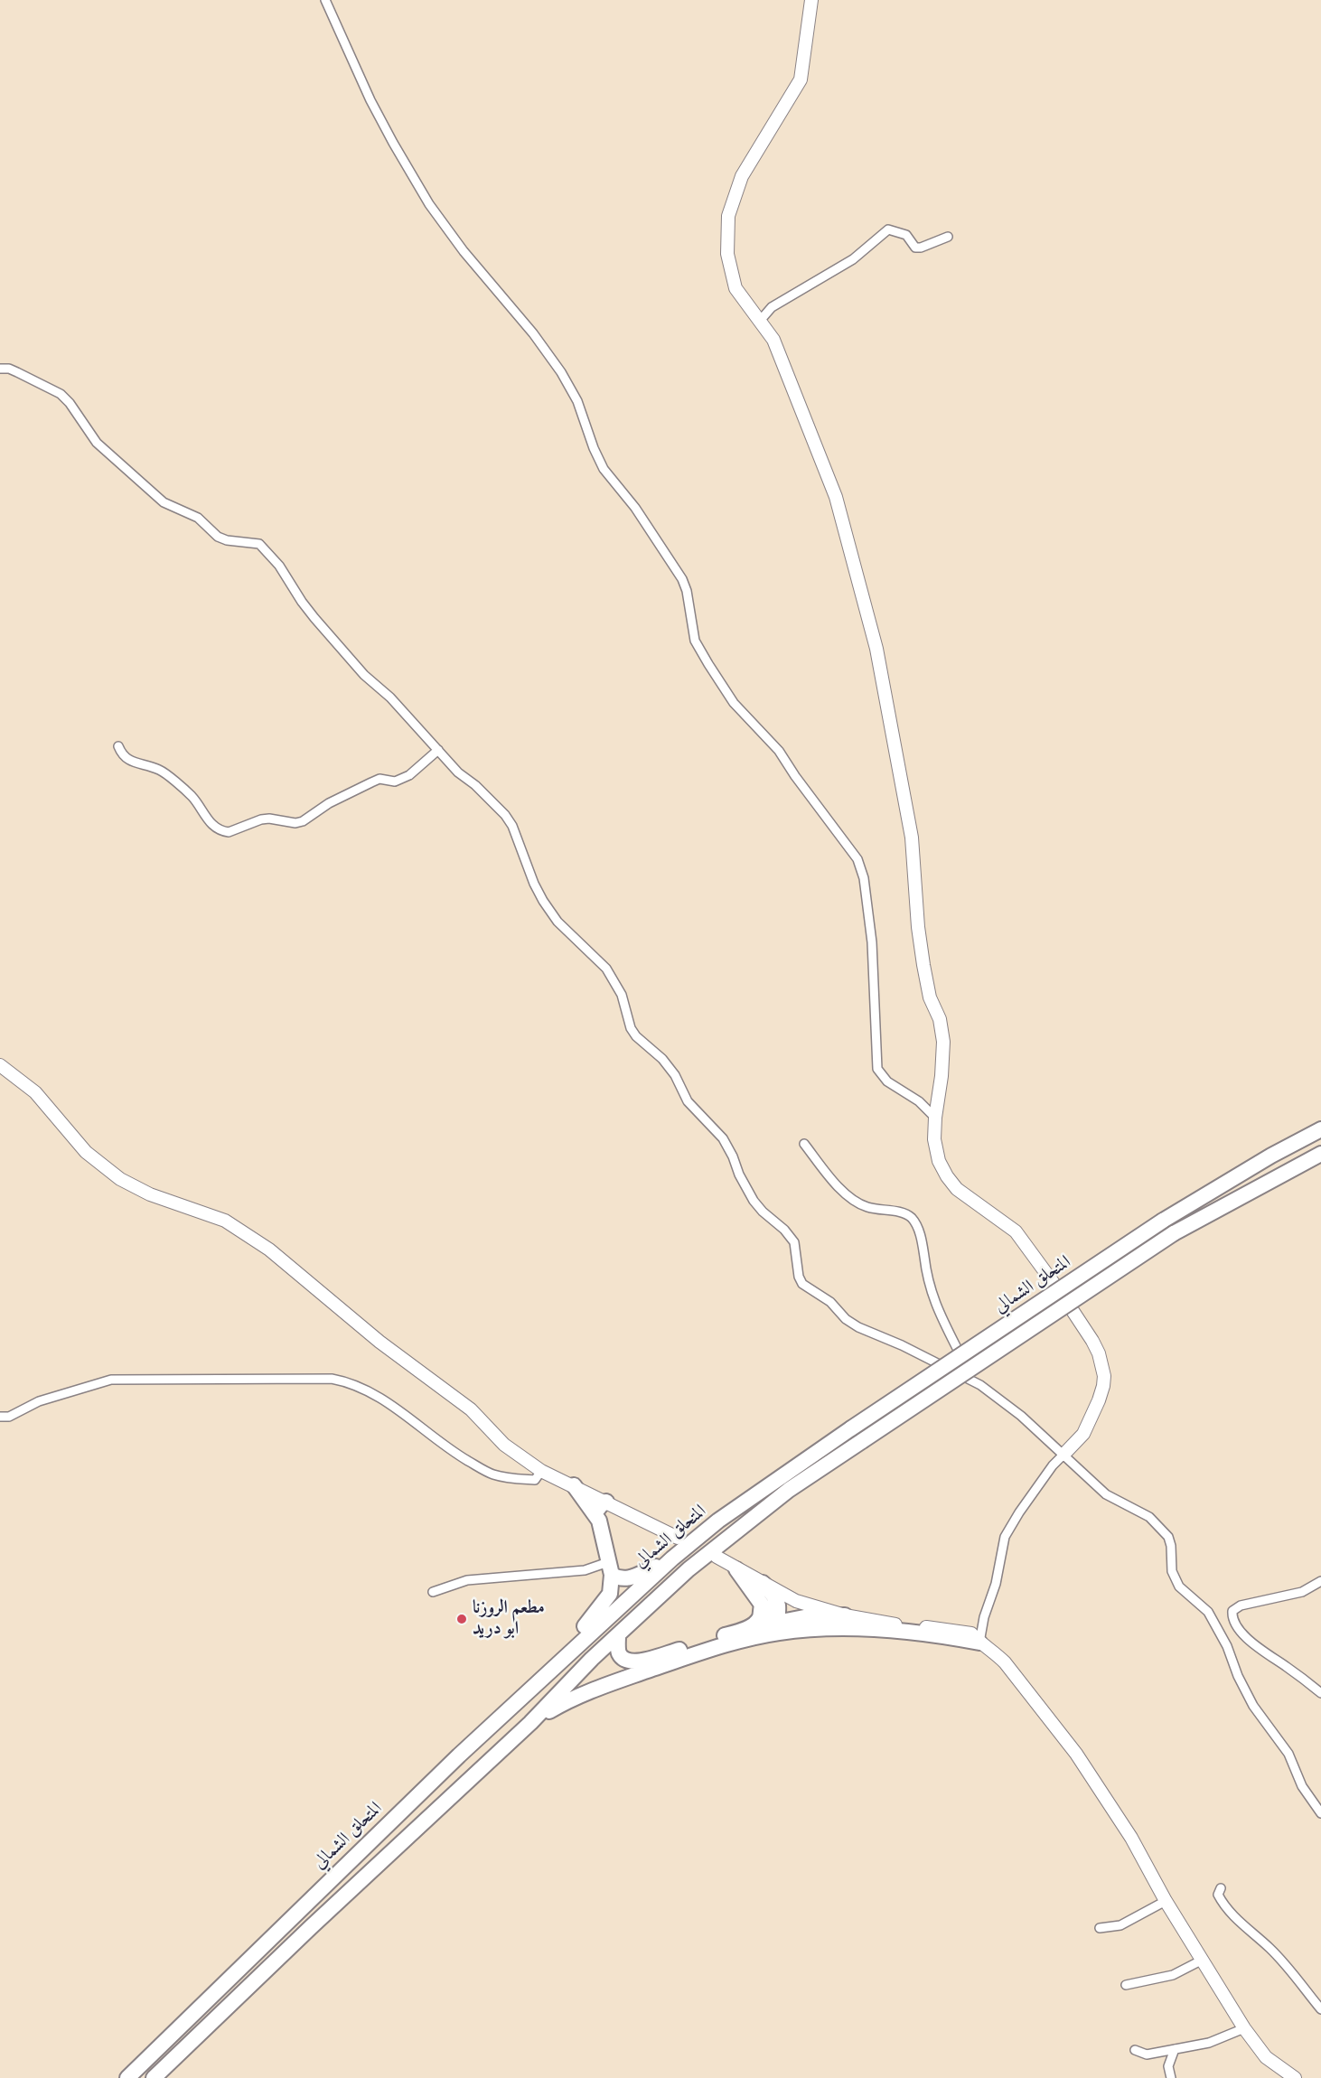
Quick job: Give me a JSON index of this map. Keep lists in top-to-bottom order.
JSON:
{
  "streets": {
    "highway": ["المتحلق الشمالي"]
  },
  "places": ["مطعم الروزنا ابو دريد"]
}
